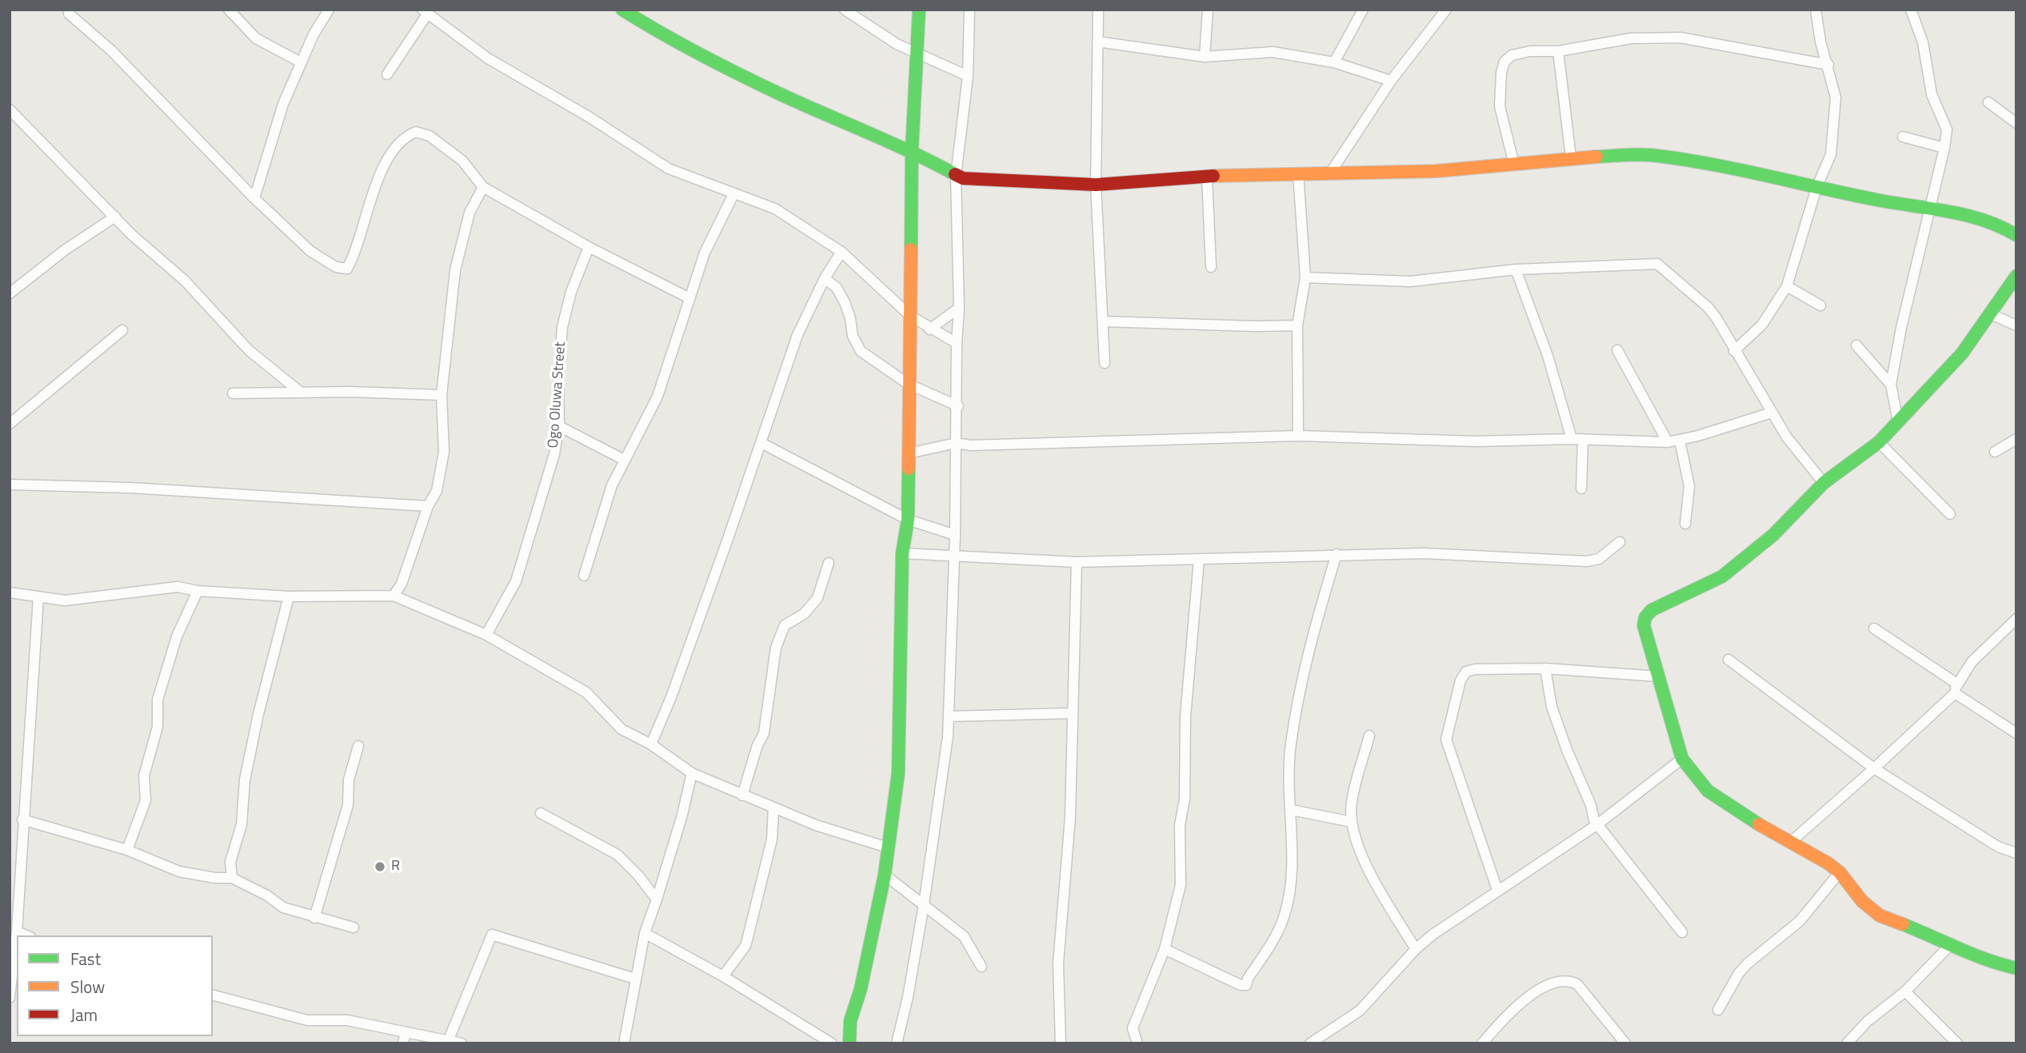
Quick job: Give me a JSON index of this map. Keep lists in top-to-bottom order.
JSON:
{
  "streets": {
    "street": ["Ogo Oluwa Street"]
  },
  "places": ["R"],
  "legend": ["Fast", "Slow", "Jam"]
}
